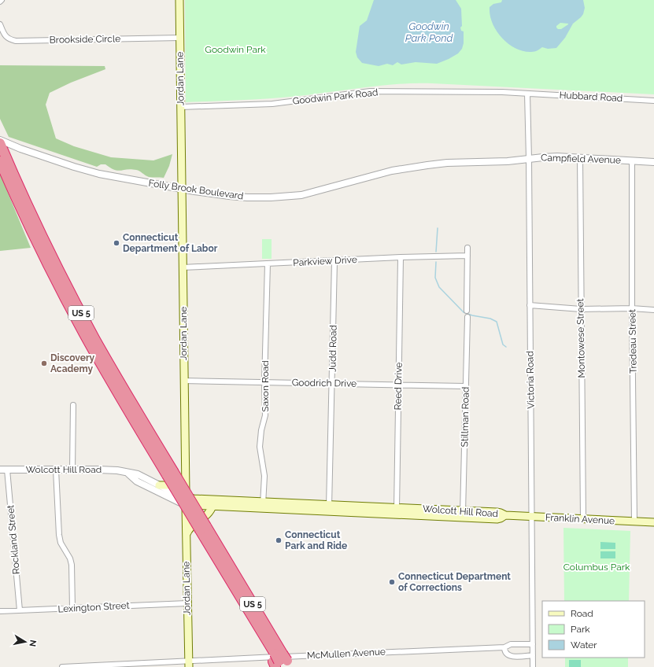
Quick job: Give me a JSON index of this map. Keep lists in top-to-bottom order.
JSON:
{
  "streets": {
    "highway": ["US 5"],
    "main road": ["Jordan Lane", "Wolcott Hill Road", "Franklin Avenue"],
    "street": [
      "Brookside Circle",
      "Goodwin Park Road",
      "Hubbard Road",
      "Campfield Avenue",
      "Folly Brook Boulevard",
      "Parkview Drive",
      "Montowese Street",
      "Tredeau Street",
      "Judd Road",
      "Victoria Road",
      "Goodrich Drive",
      "Saxon Road",
      "Reed Drive",
      "Stillman Road",
      "Rockland Street",
      "Lexington Street",
      "McMullen Avenue"
    ]
  },
  "crossings": [
    ["Brookside Circle", "Jordan Lane"],
    ["Jordan Lane", "Goodwin Park Road"],
    ["Jordan Lane", "Folly Brook Boulevard"],
    ["Jordan Lane", "Parkview Drive"],
    ["Jordan Lane", "Goodrich Drive"],
    ["Jordan Lane", "Wolcott Hill Road"],
    ["Jordan Lane", "Lexington Street"],
    ["Jordan Lane", "McMullen Avenue"],
    ["Goodwin Park Road", "Hubbard Road"],
    ["Goodwin Park Road", "Victoria Road"],
    ["Hubbard Road", "Victoria Road"],
    ["Campfield Avenue", "Folly Brook Boulevard"],
    ["Campfield Avenue", "Montowese Street"],
    ["Campfield Avenue", "Tredeau Street"],
    ["Campfield Avenue", "Victoria Road"],
    ["Folly Brook Boulevard", "US 5"],
    ["Parkview Drive", "Judd Road"],
    ["Parkview Drive", "Saxon Road"],
    ["Parkview Drive", "Reed Drive"],
    ["Montowese Street", "Franklin Avenue"],
    ["Tredeau Street", "Franklin Avenue"],
    ["Judd Road", "Goodrich Drive"],
    ["Judd Road", "Wolcott Hill Road"],
    ["Victoria Road", "Franklin Avenue"],
    ["Victoria Road", "McMullen Avenue"],
    ["Goodrich Drive", "Saxon Road"],
    ["Goodrich Drive", "Reed Drive"],
    ["Goodrich Drive", "Stillman Road"],
    ["Saxon Road", "Wolcott Hill Road"],
    ["Reed Drive", "Wolcott Hill Road"],
    ["Stillman Road", "Wolcott Hill Road"],
    ["Wolcott Hill Road", "Franklin Avenue"],
    ["Wolcott Hill Road", "Rockland Street"],
    ["Rockland Street", "Lexington Street"]
  ],
  "water": ["Goodwin Park Pond"],
  "parks": ["Goodwin Park", "Columbus Park"],
  "places": [
    "Connecticut Department of Labor",
    "Discovery Academy",
    "Connecticut Park and Ride",
    "Connecticut Department of Corrections"
  ],
  "legend": ["Road", "Park", "Water"],
  "north": "right"
}
